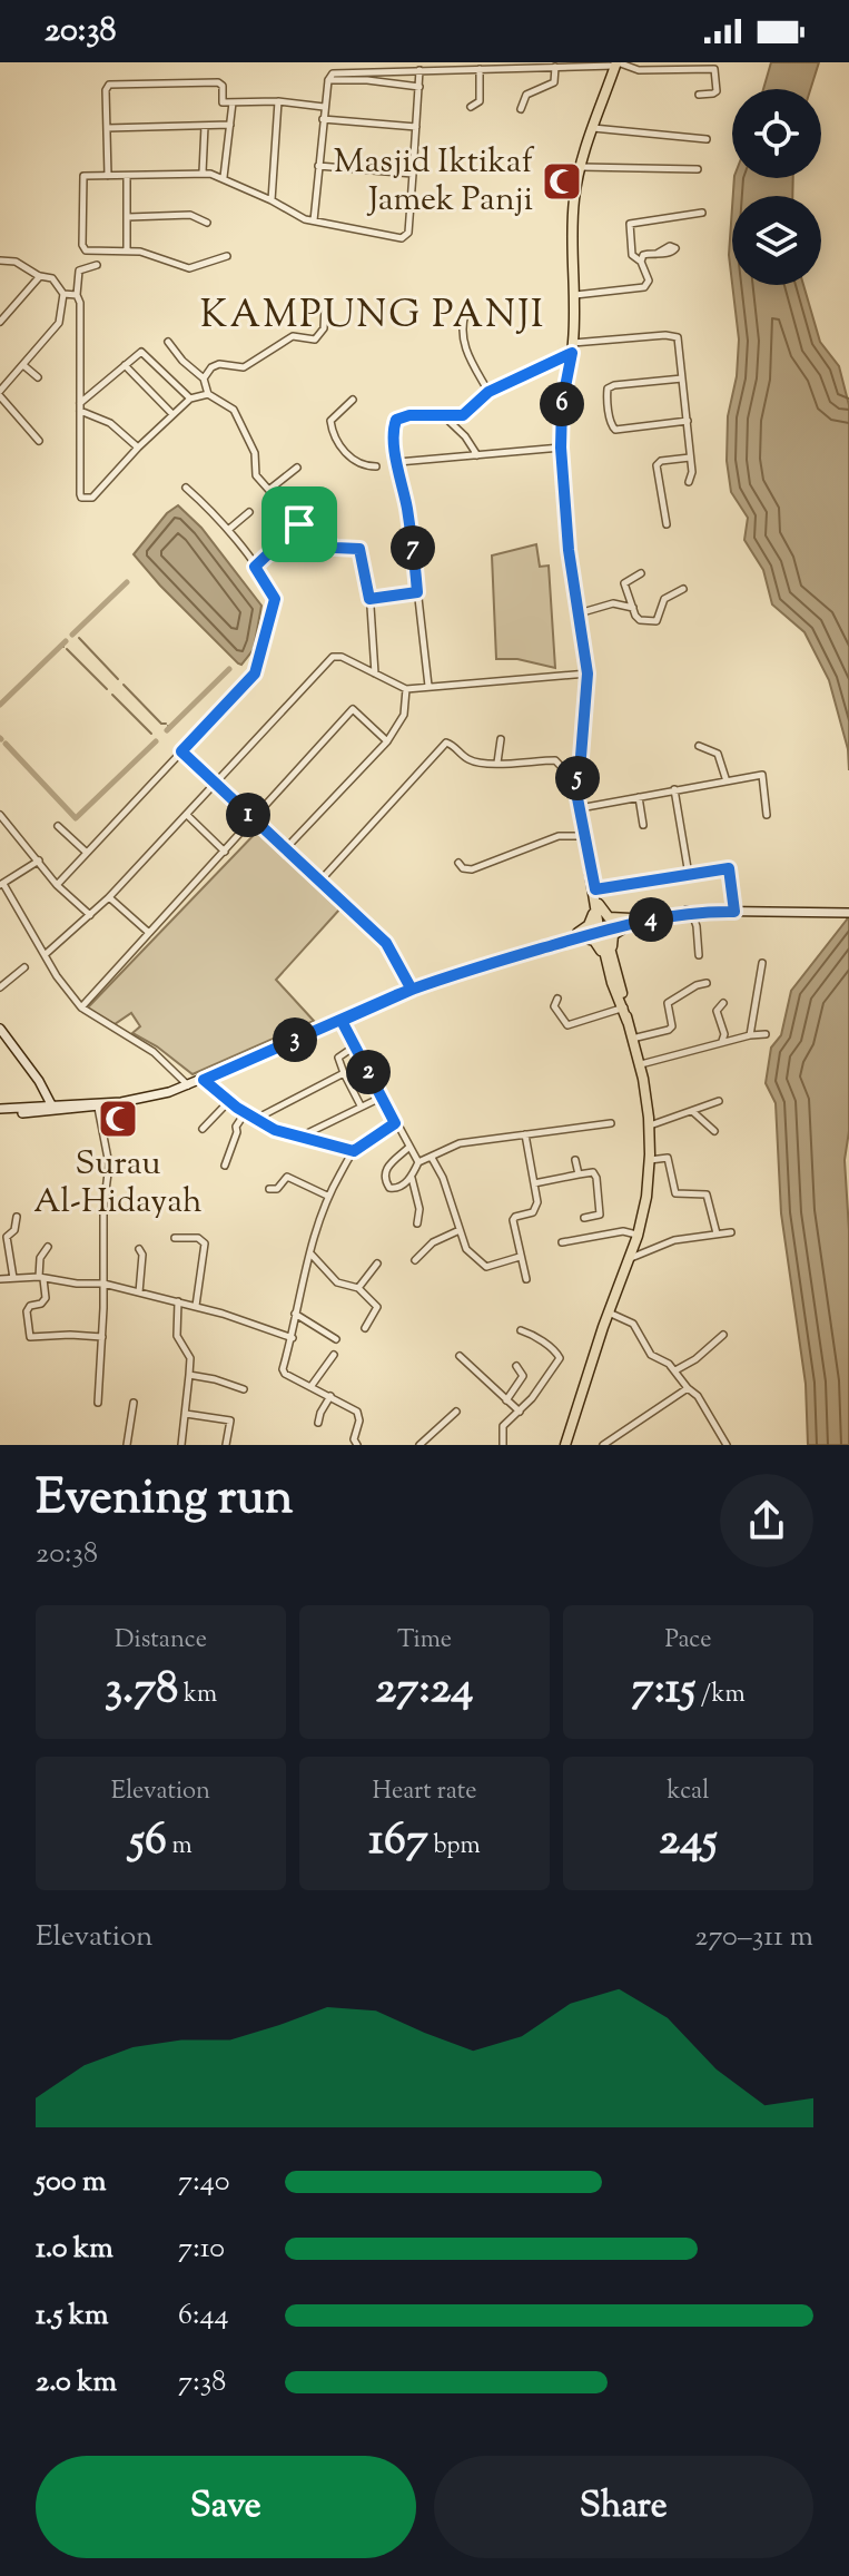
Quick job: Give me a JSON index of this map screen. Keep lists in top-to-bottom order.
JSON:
{
  "districts": ["KAMPUNG PANJI"],
  "places": {
    "mosque": ["Masjid Iktikaf Jamek Panji", "Surau Al-Hidayah"]
  },
  "page": {
    "status": "20:38",
    "pins": [
      "6",
      "7",
      "5",
      "1",
      "4",
      "3",
      "2"
    ],
    "heading": ["Evening run", "20:38"],
    "stats": [
      ["Distance", "3.78 km"],
      ["Time", "27:24"],
      ["Pace", "7:15 /km"],
      ["Elevation", "56 m"],
      ["Heart rate", "167 bpm"],
      ["kcal", "245"]
    ],
    "chart": ["Elevation", "270–311 m"],
    "list": [
      {
        "name": "500 m",
        "note": "7:40"
      },
      {
        "name": "1.0 km",
        "note": "7:10"
      },
      {
        "name": "1.5 km",
        "note": "6:44"
      },
      {
        "name": "2.0 km",
        "note": "7:38"
      }
    ],
    "buttons": ["Save", "Share"]
  }
}
